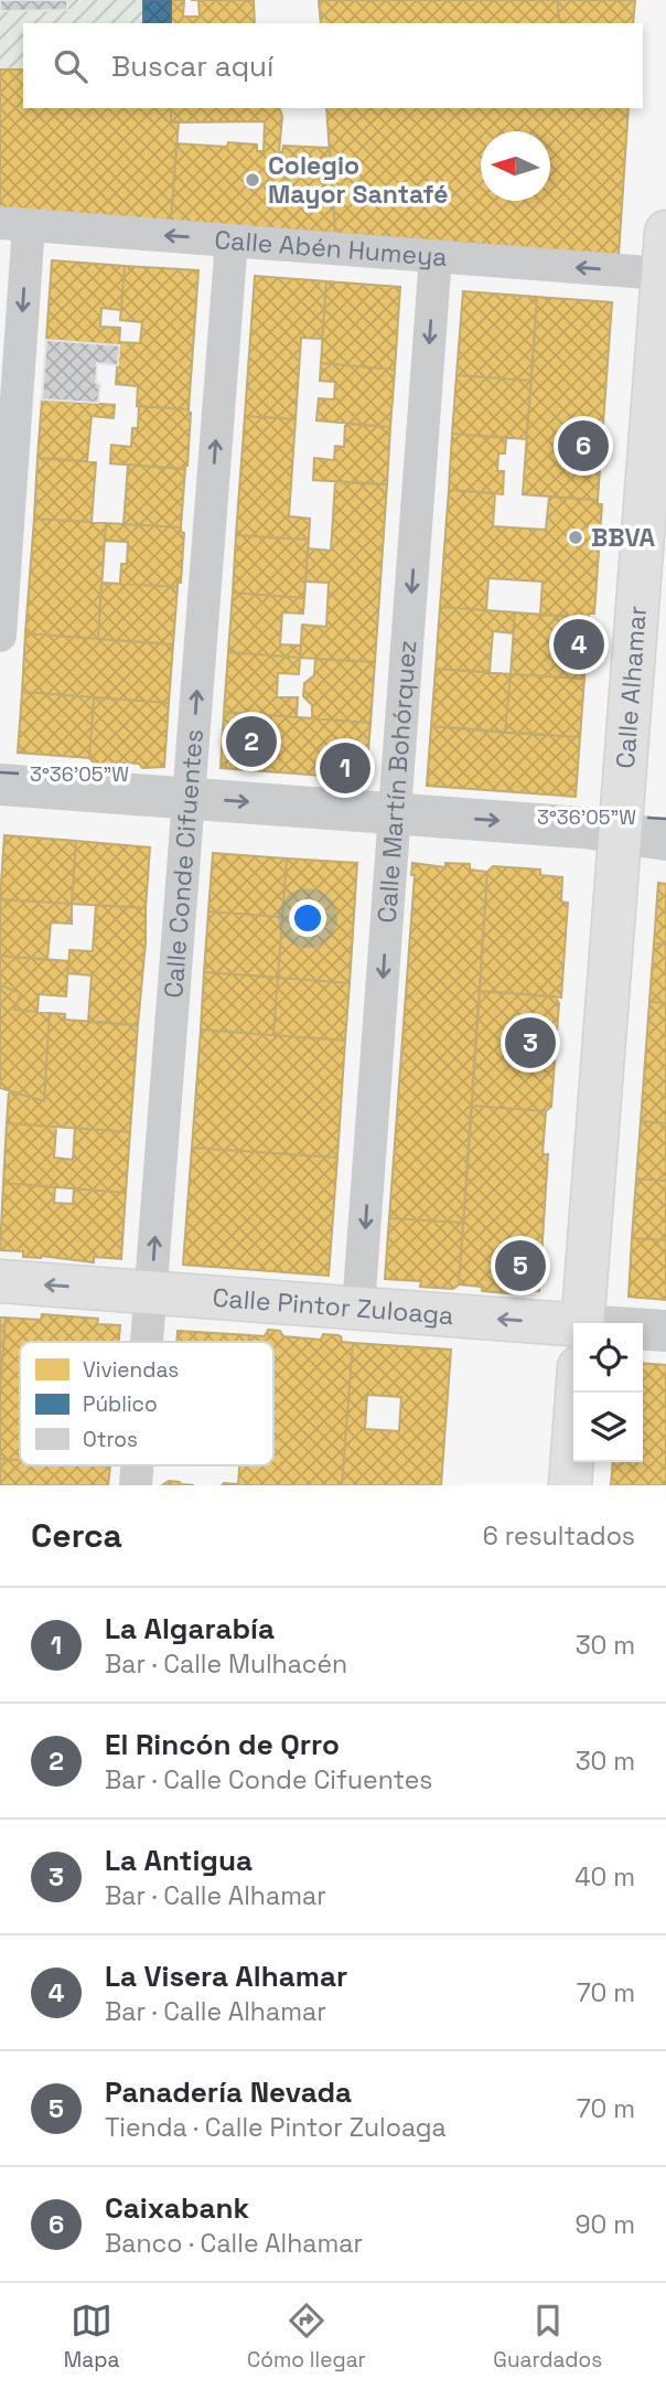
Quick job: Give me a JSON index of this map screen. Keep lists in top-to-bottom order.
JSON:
{
  "streets": {
    "main road": ["Calle Alhamar", "Calle Pintor Zuloaga"],
    "street": ["Calle Abén Humeya", "Calle Martín Bohórquez", "Calle Conde Cifuentes"]
  },
  "crossings": [
    ["Calle Abén Humeya", "Calle Alhamar"],
    ["Calle Abén Humeya", "Calle Martín Bohórquez"],
    ["Calle Abén Humeya", "Calle Conde Cifuentes"],
    ["Calle Martín Bohórquez", "Calle Pintor Zuloaga"],
    ["Calle Conde Cifuentes", "Calle Pintor Zuloaga"]
  ],
  "one_way": ["Calle Abén Humeya", "Calle Martín Bohórquez", "Calle Pintor Zuloaga"],
  "places": ["Colegio Mayor Santafé", "BBVA"],
  "legend": ["Viviendas", "Público", "Otros"],
  "north": "left",
  "page": {
    "search": "Buscar aquí",
    "pins": [
      "6",
      "4",
      "2",
      "1",
      "3",
      "5"
    ],
    "heading": ["Cerca", "6 resultados"],
    "list": [
      {
        "mark": "1",
        "name": "La Algarabía",
        "note": "Bar · Calle Mulhacén",
        "value": "30 m"
      },
      {
        "mark": "2",
        "name": "El Rincón de Qrro",
        "note": "Bar · Calle Conde Cifuentes",
        "value": "30 m"
      },
      {
        "mark": "3",
        "name": "La Antigua",
        "note": "Bar · Calle Alhamar",
        "value": "40 m"
      },
      {
        "mark": "4",
        "name": "La Visera Alhamar",
        "note": "Bar · Calle Alhamar",
        "value": "70 m"
      },
      {
        "mark": "5",
        "name": "Panadería Nevada",
        "note": "Tienda · Calle Pintor Zuloaga",
        "value": "70 m"
      },
      {
        "mark": "6",
        "name": "Caixabank",
        "note": "Banco · Calle Alhamar",
        "value": "90 m"
      }
    ],
    "nav": ["Mapa", "Cómo llegar", "Guardados"]
  },
  "coordinates": ["3°36'05\"W"]
}
